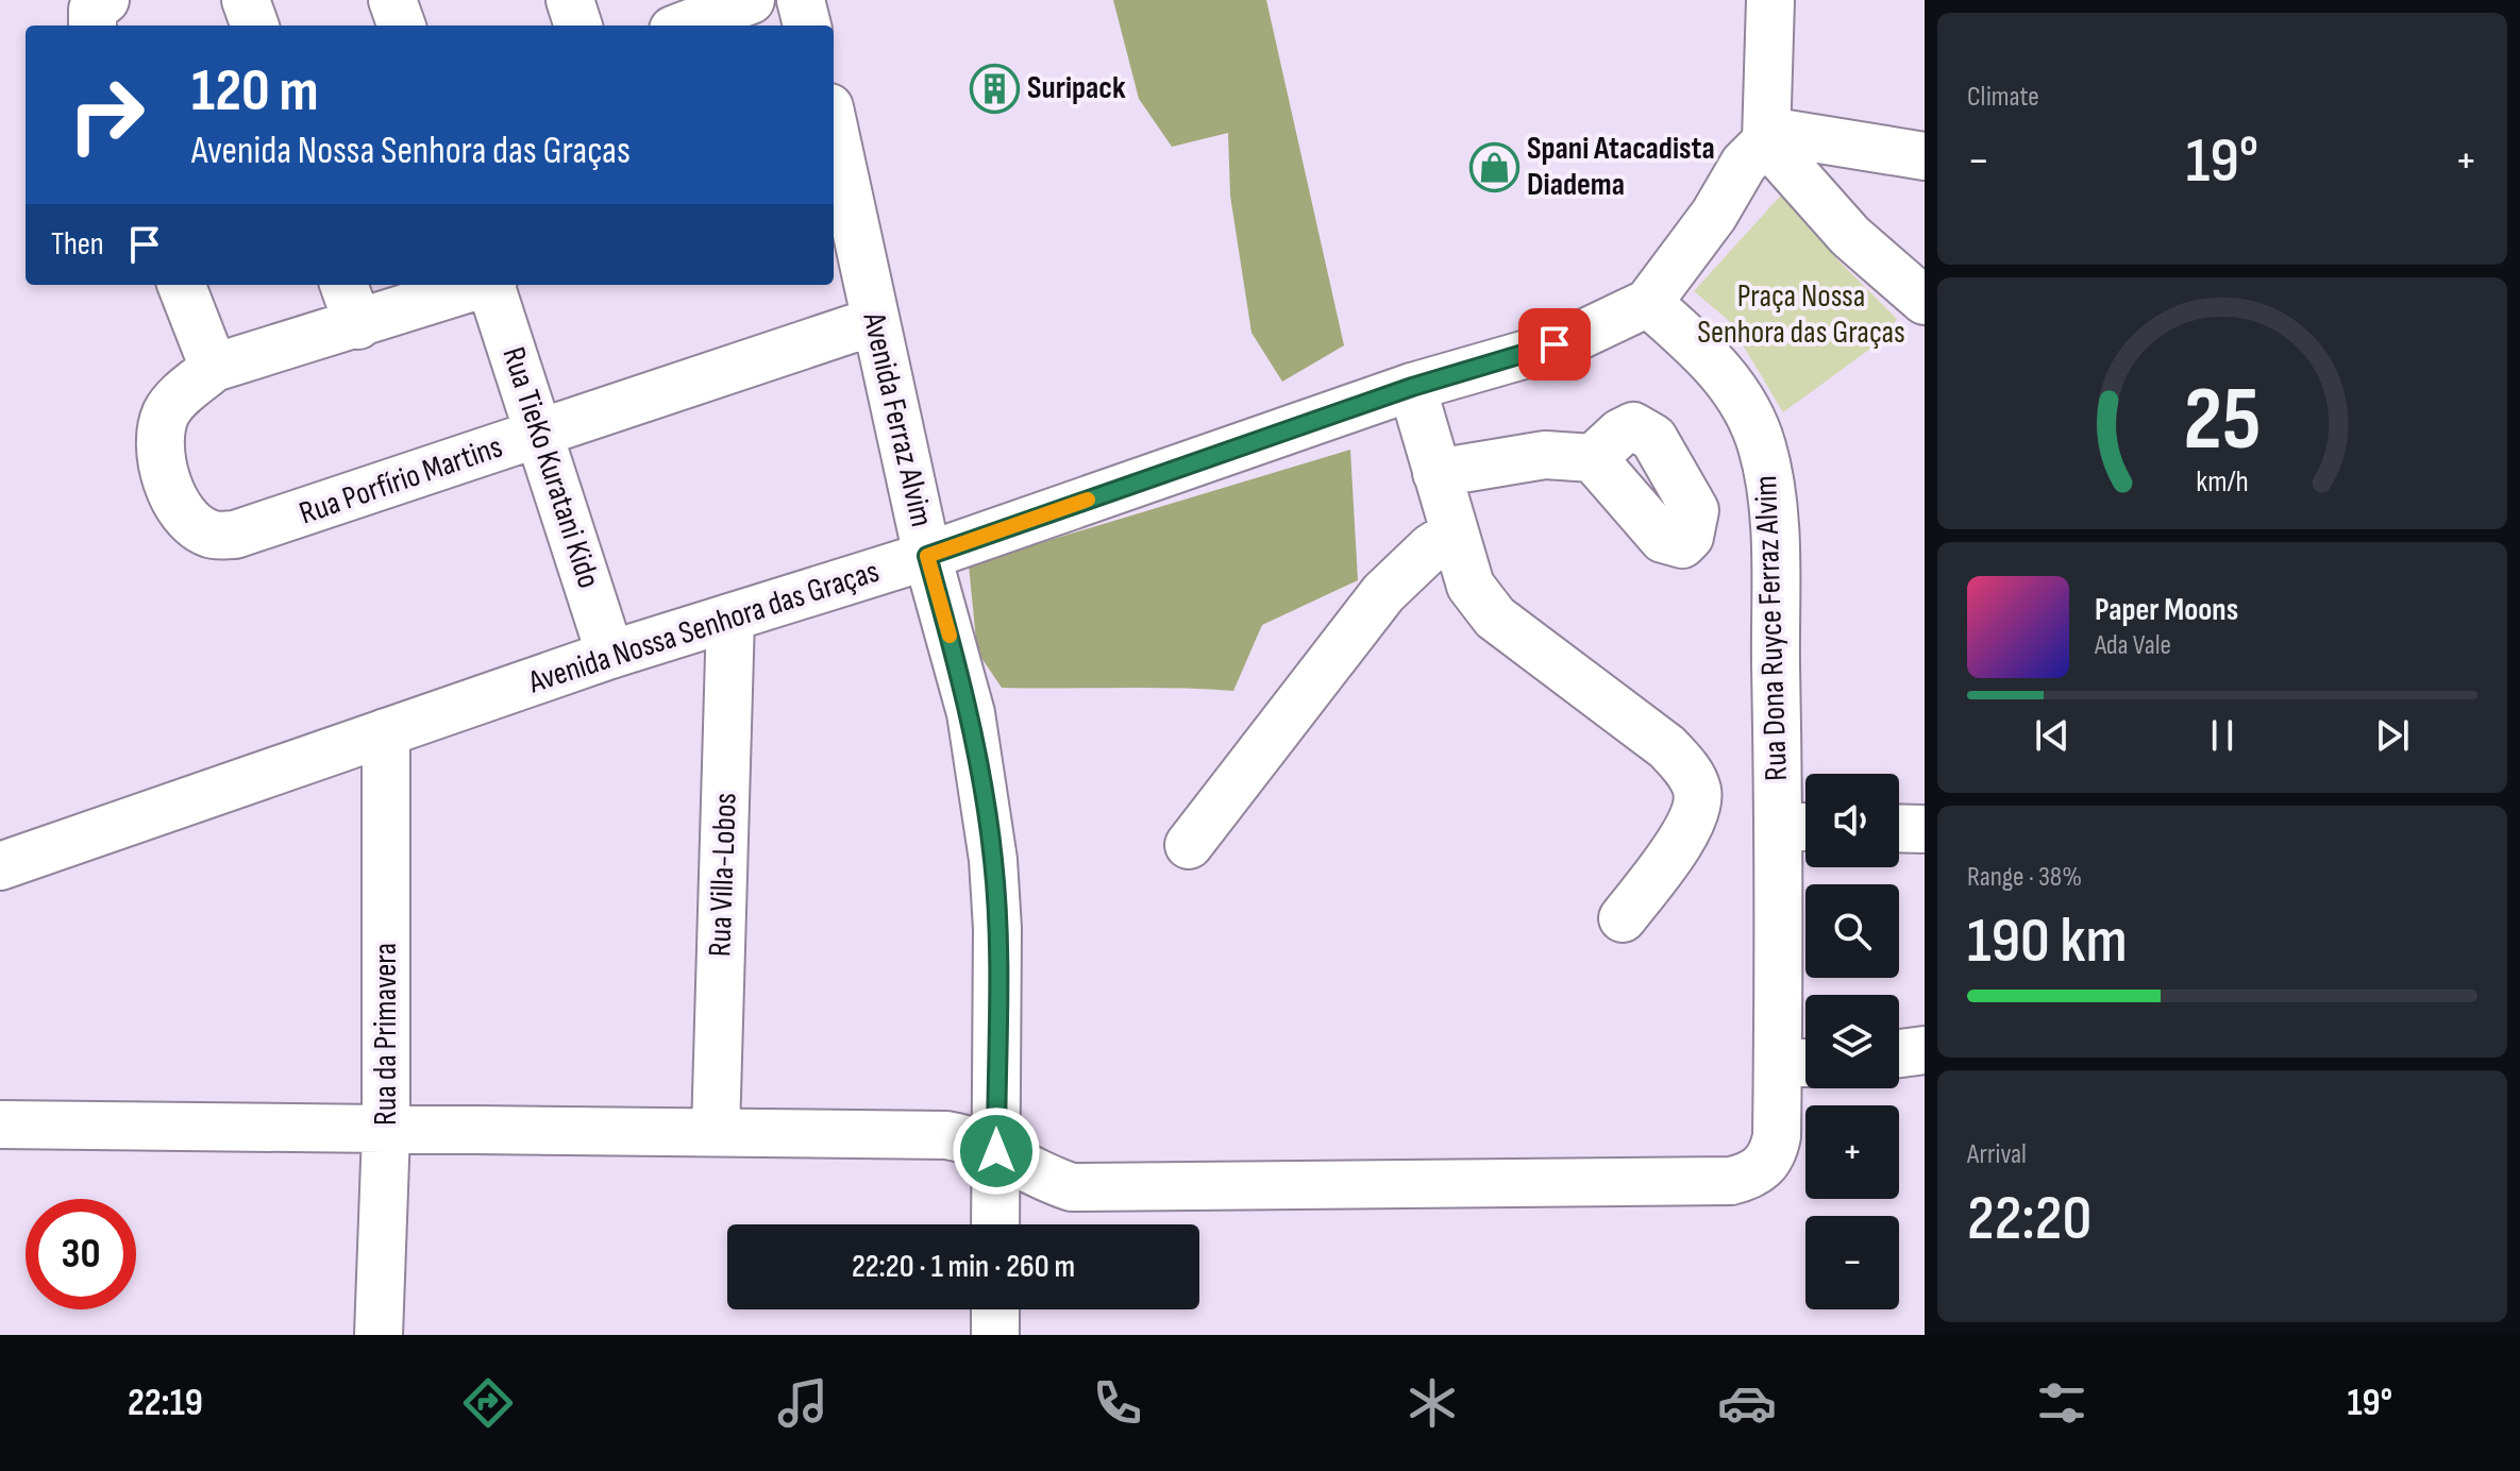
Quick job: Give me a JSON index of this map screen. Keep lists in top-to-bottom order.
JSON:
{
  "streets": {
    "street": [
      "Avenida Ferraz Alvim",
      "Rua TieKo Kuratani Kido",
      "Rua Porfírio Martins",
      "Avenida Nossa Senhora das Graças",
      "Rua Dona Ruyce Ferraz Alvim",
      "Rua Villa-Lobos",
      "Rua da Primavera"
    ]
  },
  "crossings": [
    ["Avenida Ferraz Alvim", "Rua Porfírio Martins"],
    ["Avenida Ferraz Alvim", "Avenida Nossa Senhora das Graças"],
    ["Avenida Ferraz Alvim", "Rua Dona Ruyce Ferraz Alvim"],
    ["Rua TieKo Kuratani Kido", "Rua Porfírio Martins"],
    ["Rua TieKo Kuratani Kido", "Avenida Nossa Senhora das Graças"],
    ["Avenida Nossa Senhora das Graças", "Rua Dona Ruyce Ferraz Alvim"],
    ["Avenida Nossa Senhora das Graças", "Rua Villa-Lobos"],
    ["Avenida Nossa Senhora das Graças", "Rua da Primavera"]
  ],
  "parks": ["Praça Nossa Senhora das Graças"],
  "places": {
    "building": ["Suripack"],
    "shop": ["Spani Atacadista Diadema"]
  },
  "page": {
    "tile": [
      "Climate",
      ["Range · 38%", "190 km"],
      ["Arrival", "22:20"]
    ],
    "turn": ["120 m", "Avenida Nossa Senhora das Graças"],
    "heat": ["−", "19°", "+"],
    "then": "Then",
    "song": ["Paper Moons", "Ada Vale"],
    "map_buttons": ["+", "−"],
    "limit": "30",
    "trip": "22:20 · 1 min · 260 m",
    "tabs": ["22:19", "19°"],
    "gauge": ["25", "km/h"]
  }
}
